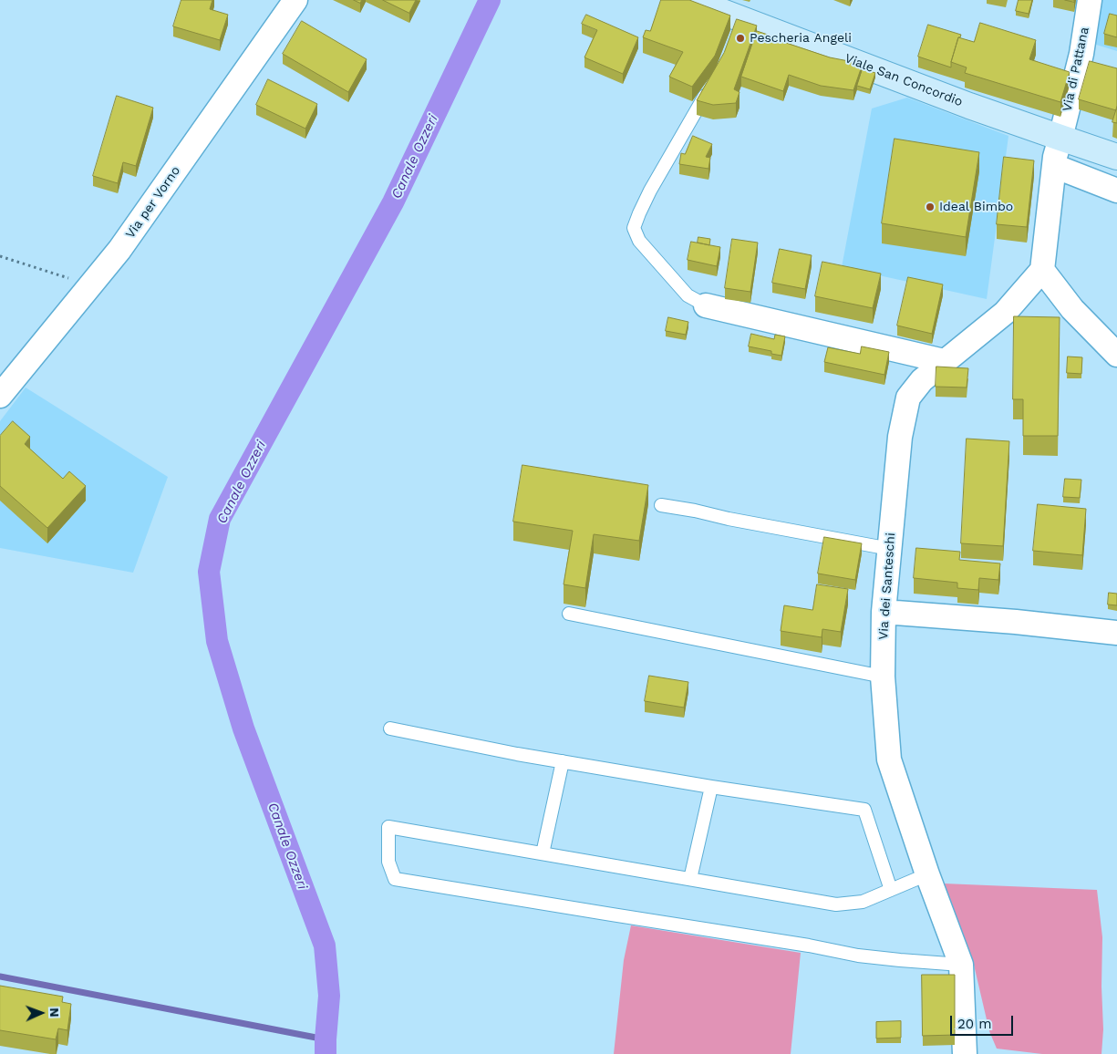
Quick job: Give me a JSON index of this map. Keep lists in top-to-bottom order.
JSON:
{
  "streets": {
    "main road": ["Viale San Concordio"],
    "street": ["Via di Pattana", "Via per Vorno", "Via dei Santeschi"]
  },
  "crossings": [
    ["Via di Pattana", "Viale San Concordio"]
  ],
  "water": ["Canale Ozzeri"],
  "places": ["Pescheria Angeli", "Ideal Bimbo"],
  "scale_bar": "20 m",
  "north": "right"
}
